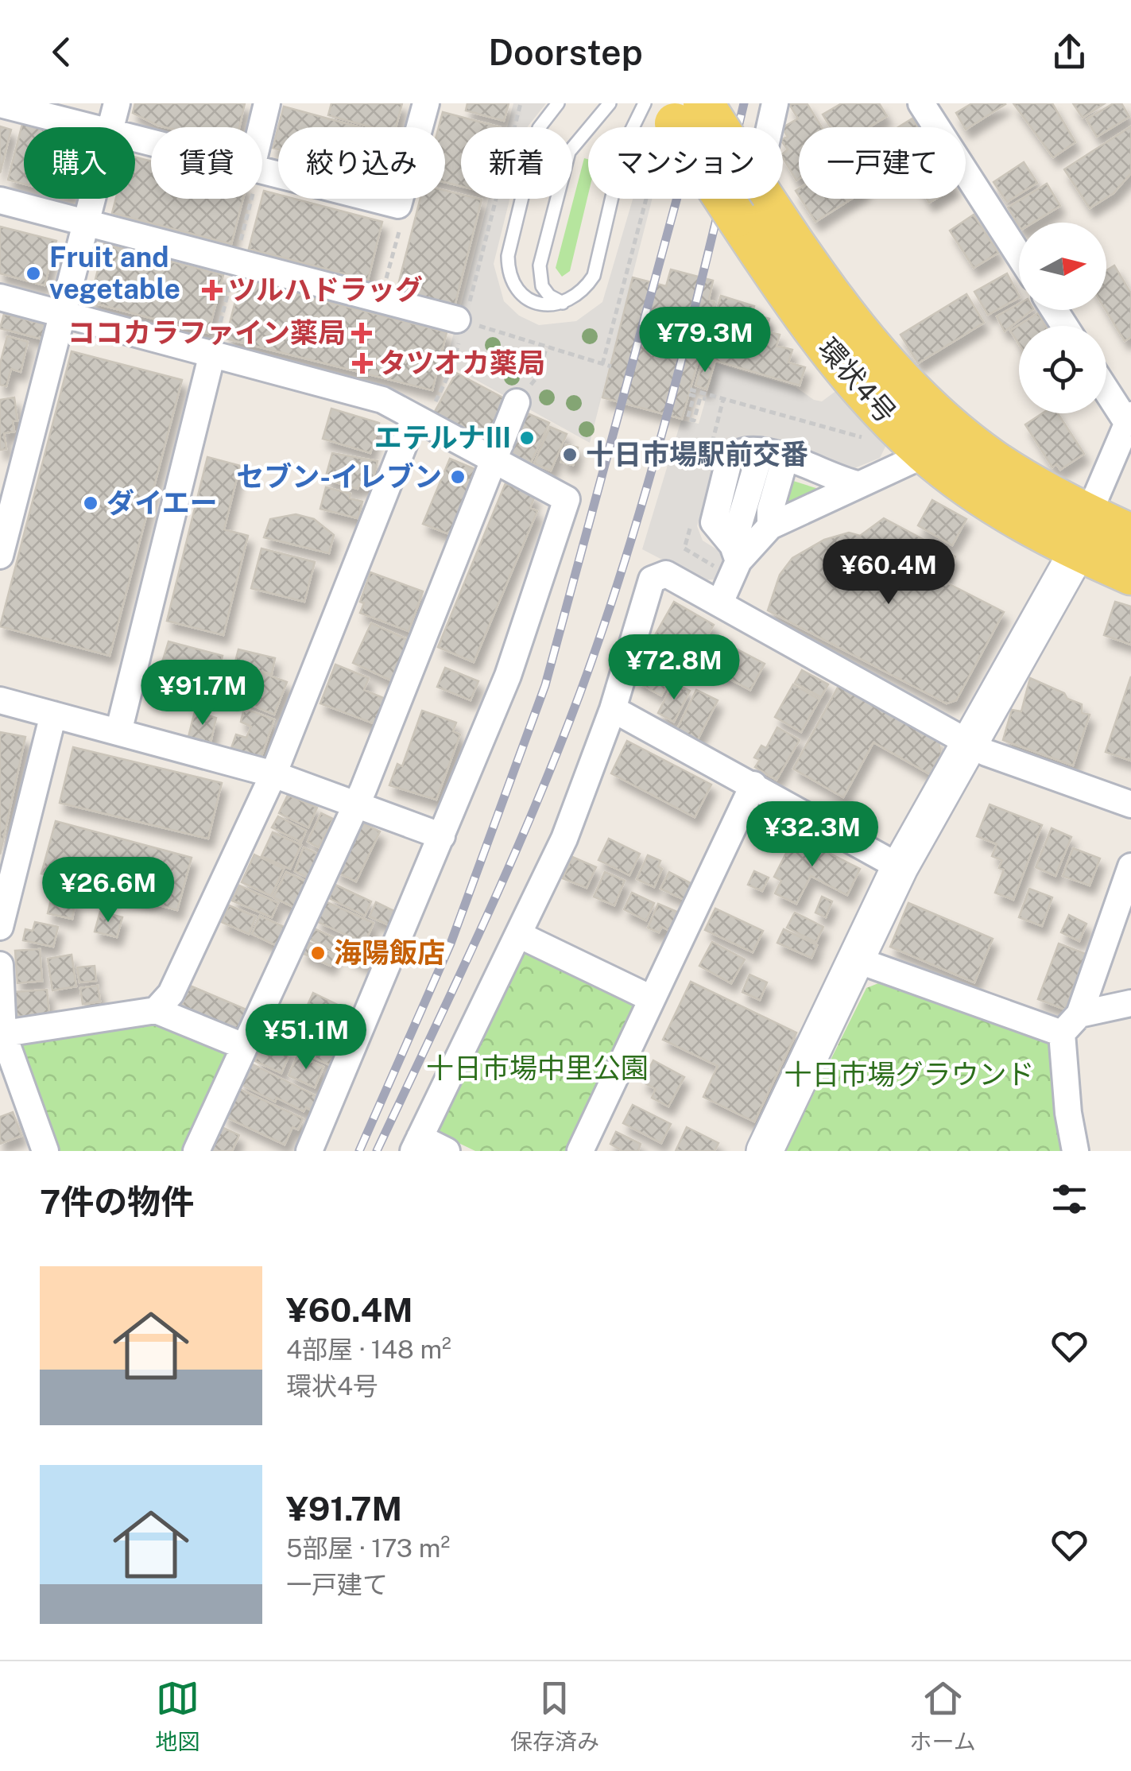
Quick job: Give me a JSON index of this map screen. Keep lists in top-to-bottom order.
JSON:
{
  "streets": {
    "main road": ["環状4号"]
  },
  "parks": ["十日市場中里公園", "十日市場グラウンド"],
  "places": {
    "other": [
      "Fruit and vegetable",
      "エテルナIII",
      "十日市場駅前交番",
      "セブン-イレブン",
      "ダイエー",
      "海陽飯店"
    ],
    "health": ["ツルハドラッグ", "ココカラファイン薬局", "タツオカ薬局"]
  },
  "north": "right",
  "page": {
    "header": "Doorstep",
    "chip": [
      "購入",
      "賃貸",
      "絞り込み",
      "新着",
      "マンション",
      "一戸建て"
    ],
    "price": [
      "¥79.3M",
      "¥60.4M",
      "¥72.8M",
      "¥91.7M",
      "¥32.3M",
      "¥26.6M",
      "¥51.1M"
    ],
    "heading": "7件の物件",
    "list": [
      {
        "name": "¥60.4M",
        "note": "4部屋 · 148 m² · 環状4号"
      },
      {
        "name": "¥91.7M",
        "note": "5部屋 · 173 m² · 一戸建て"
      }
    ],
    "tabs": ["地図", "保存済み", "ホーム"]
  }
}
